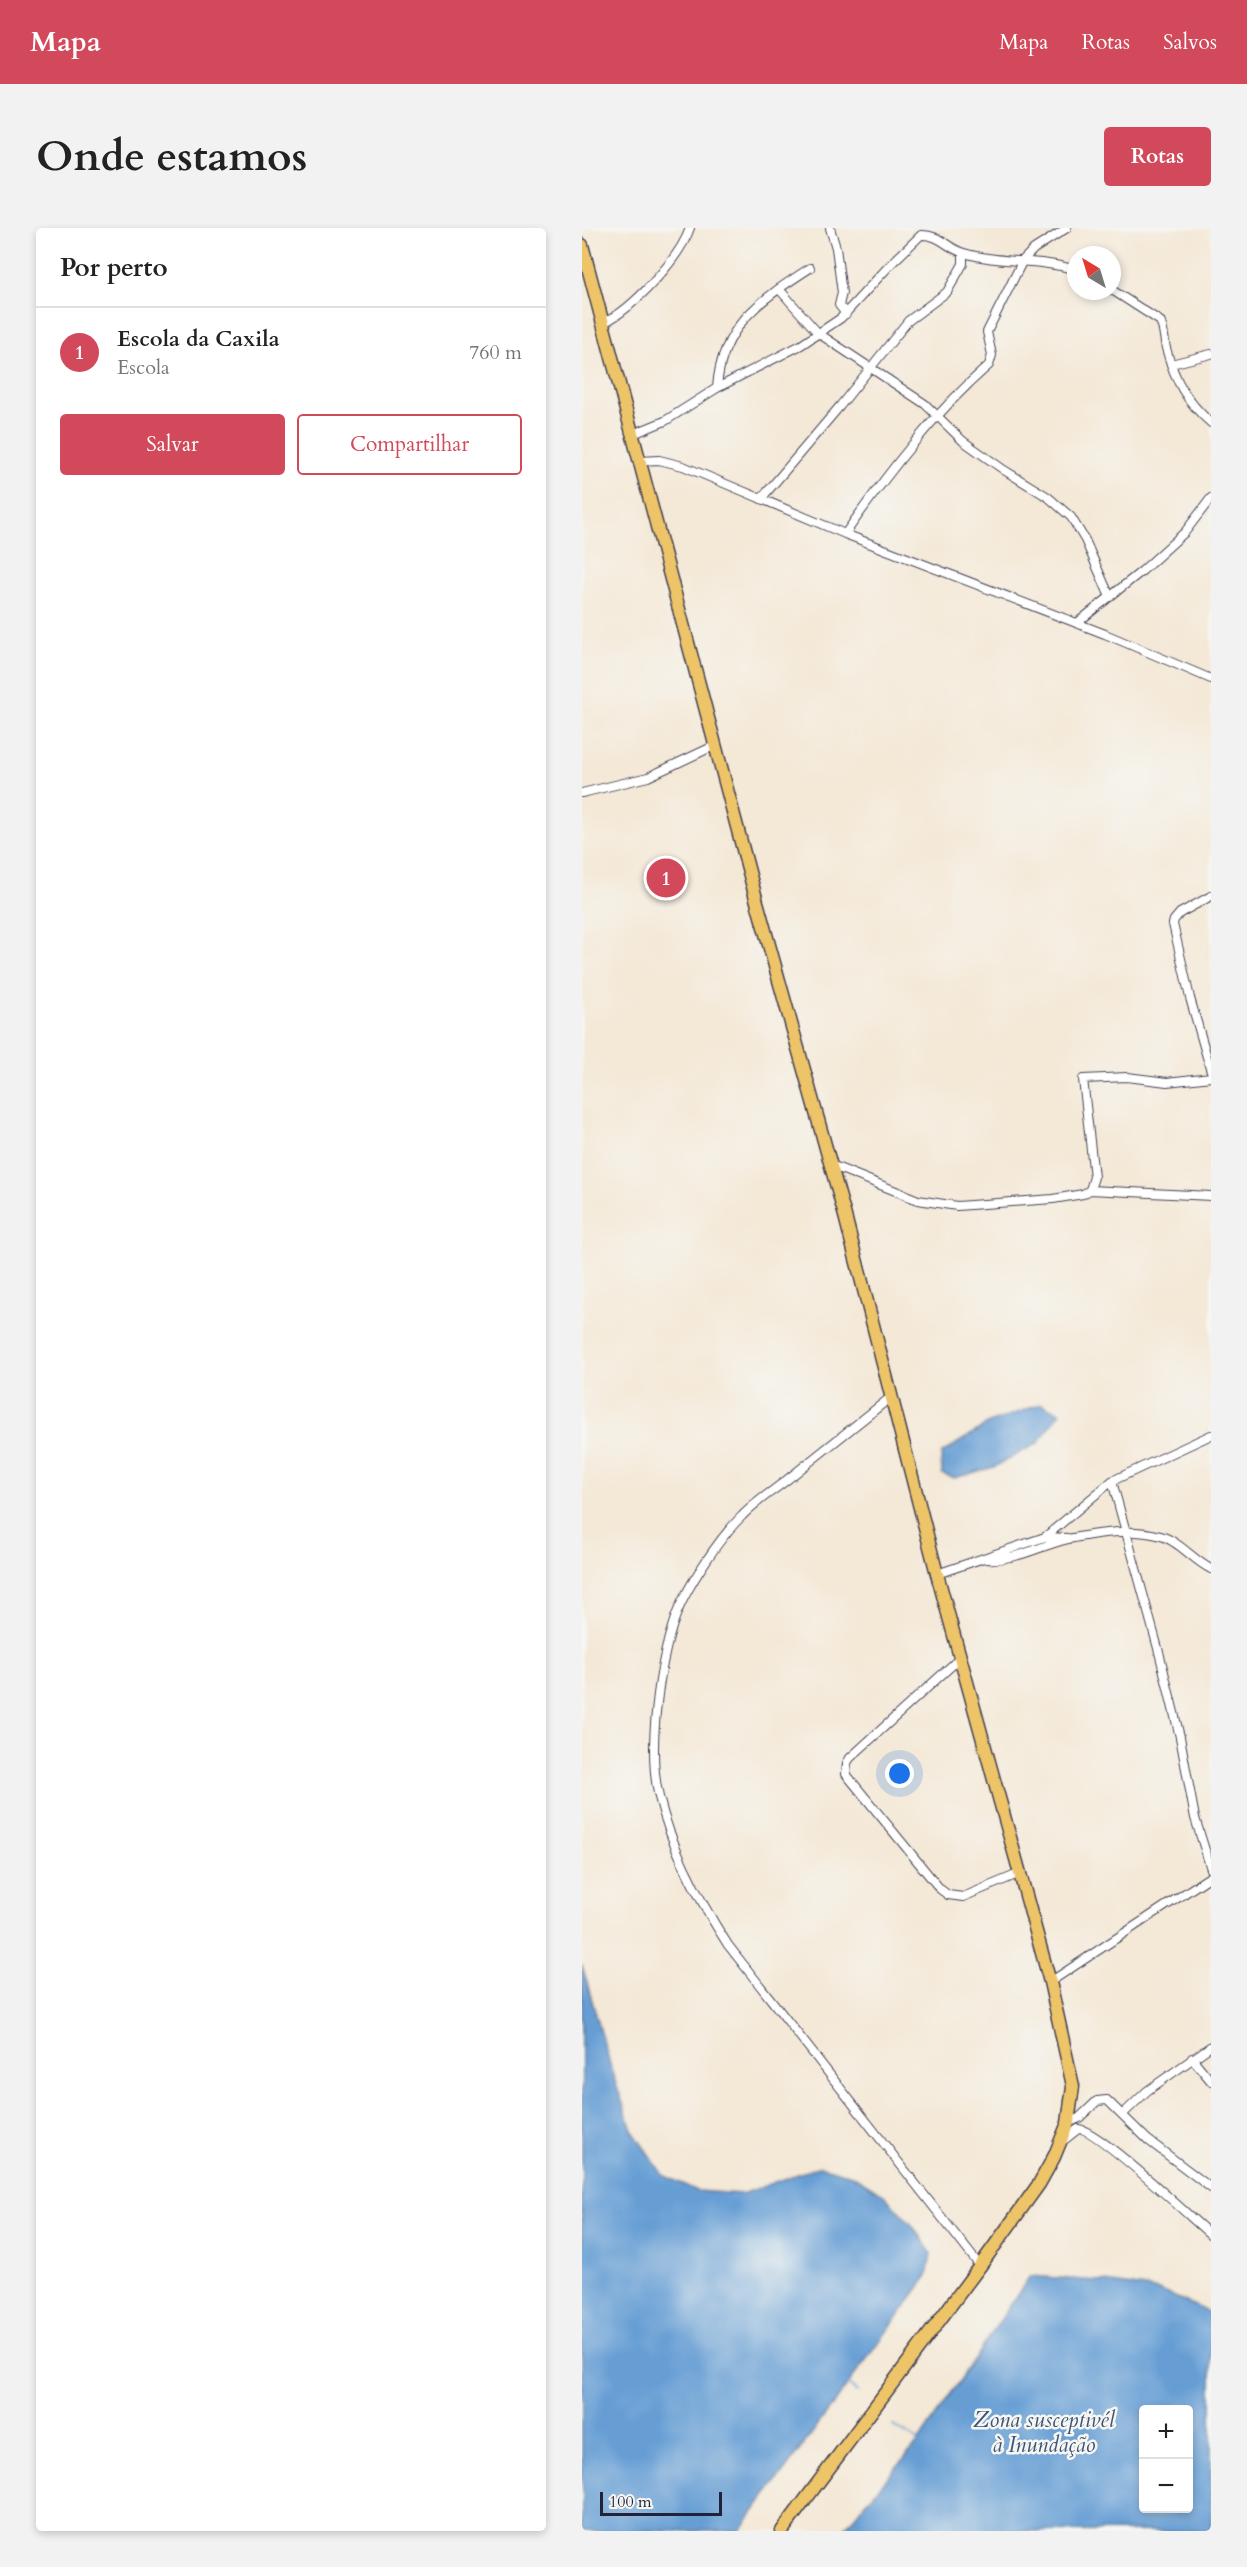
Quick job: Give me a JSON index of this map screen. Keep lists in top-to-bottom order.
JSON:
{
  "water": ["Zona susceptivél à Inundação"],
  "scale_bar": "100 m",
  "north": "top left",
  "page": {
    "header": "Mapa",
    "nav": ["Mapa", "Rotas", "Salvos"],
    "buttons": [
      "Rotas",
      ["Salvar", "Compartilhar"]
    ],
    "title": "Onde estamos",
    "heading": "Por perto",
    "list": [
      {
        "mark": "1",
        "name": "Escola da Caxila",
        "note": "Escola",
        "value": "760 m"
      }
    ],
    "pins": "1",
    "map_buttons": ["+", "−"],
    "scale": "100 m"
  }
}
